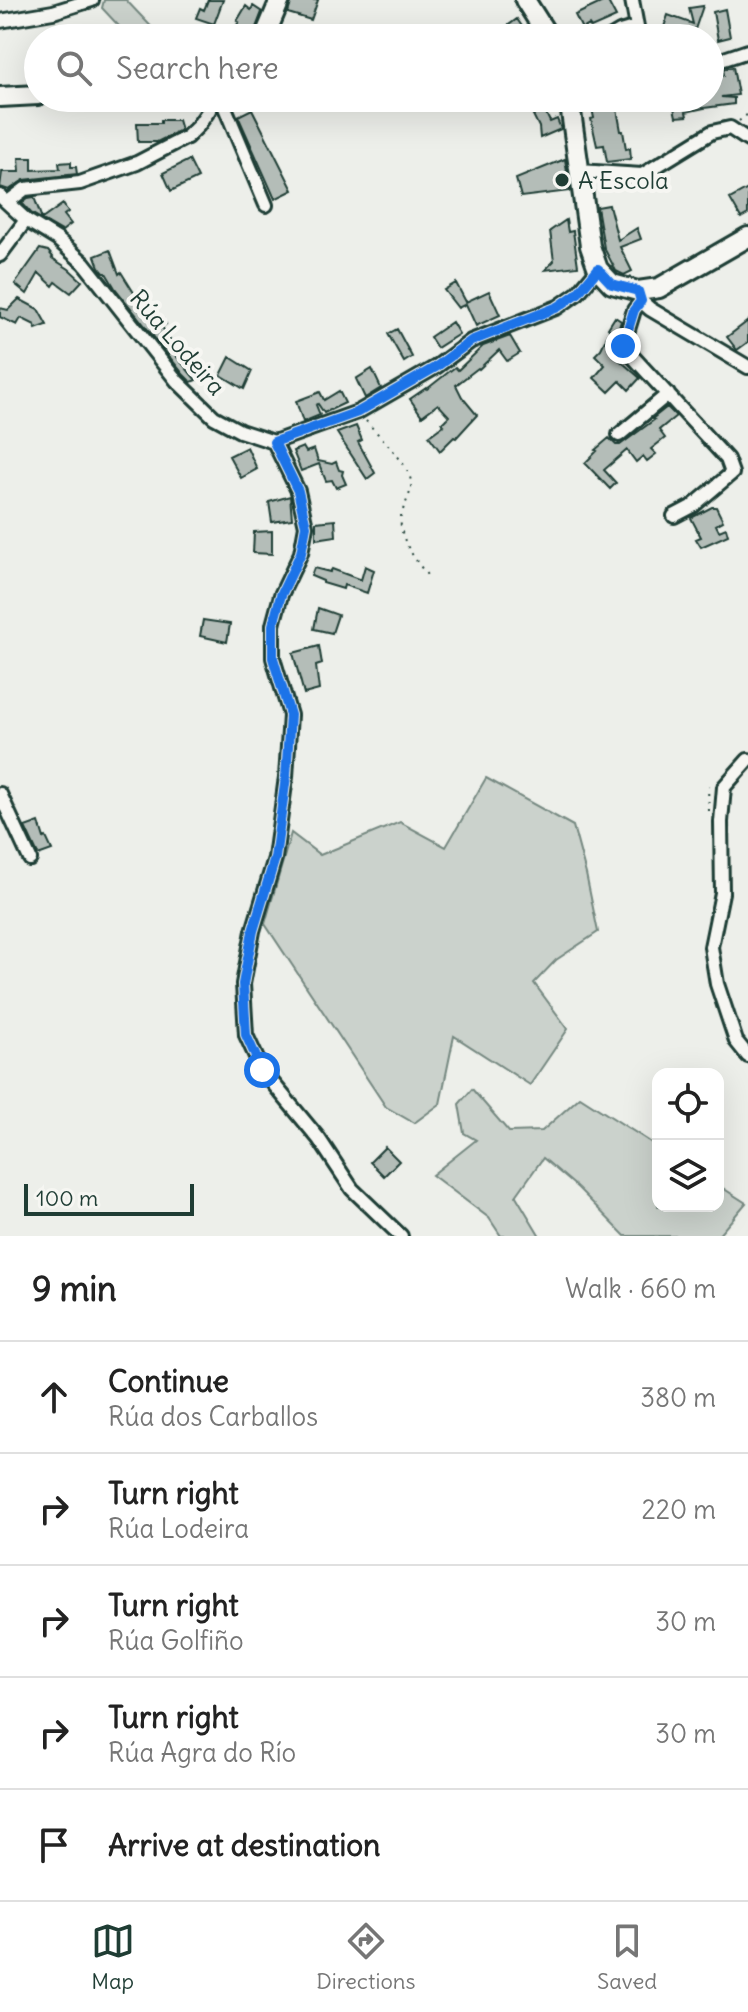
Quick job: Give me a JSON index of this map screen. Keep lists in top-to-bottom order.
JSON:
{
  "streets": {
    "street": ["Rúa Lodeira"]
  },
  "places": ["A Escola"],
  "scale_bar": "100 m",
  "page": {
    "search": "Search here",
    "scale": "100 m",
    "heading": ["9 min", "Walk · 660 m"],
    "list": [
      ["Continue", "Rúa dos Carballos", "380 m"],
      ["Turn right", "Rúa Lodeira", "220 m"],
      ["Turn right", "Rúa Golfiño", "30 m"],
      ["Turn right", "Rúa Agra do Río", "30 m"],
      "Arrive at destination"
    ],
    "nav": ["Map", "Directions", "Saved"]
  }
}
